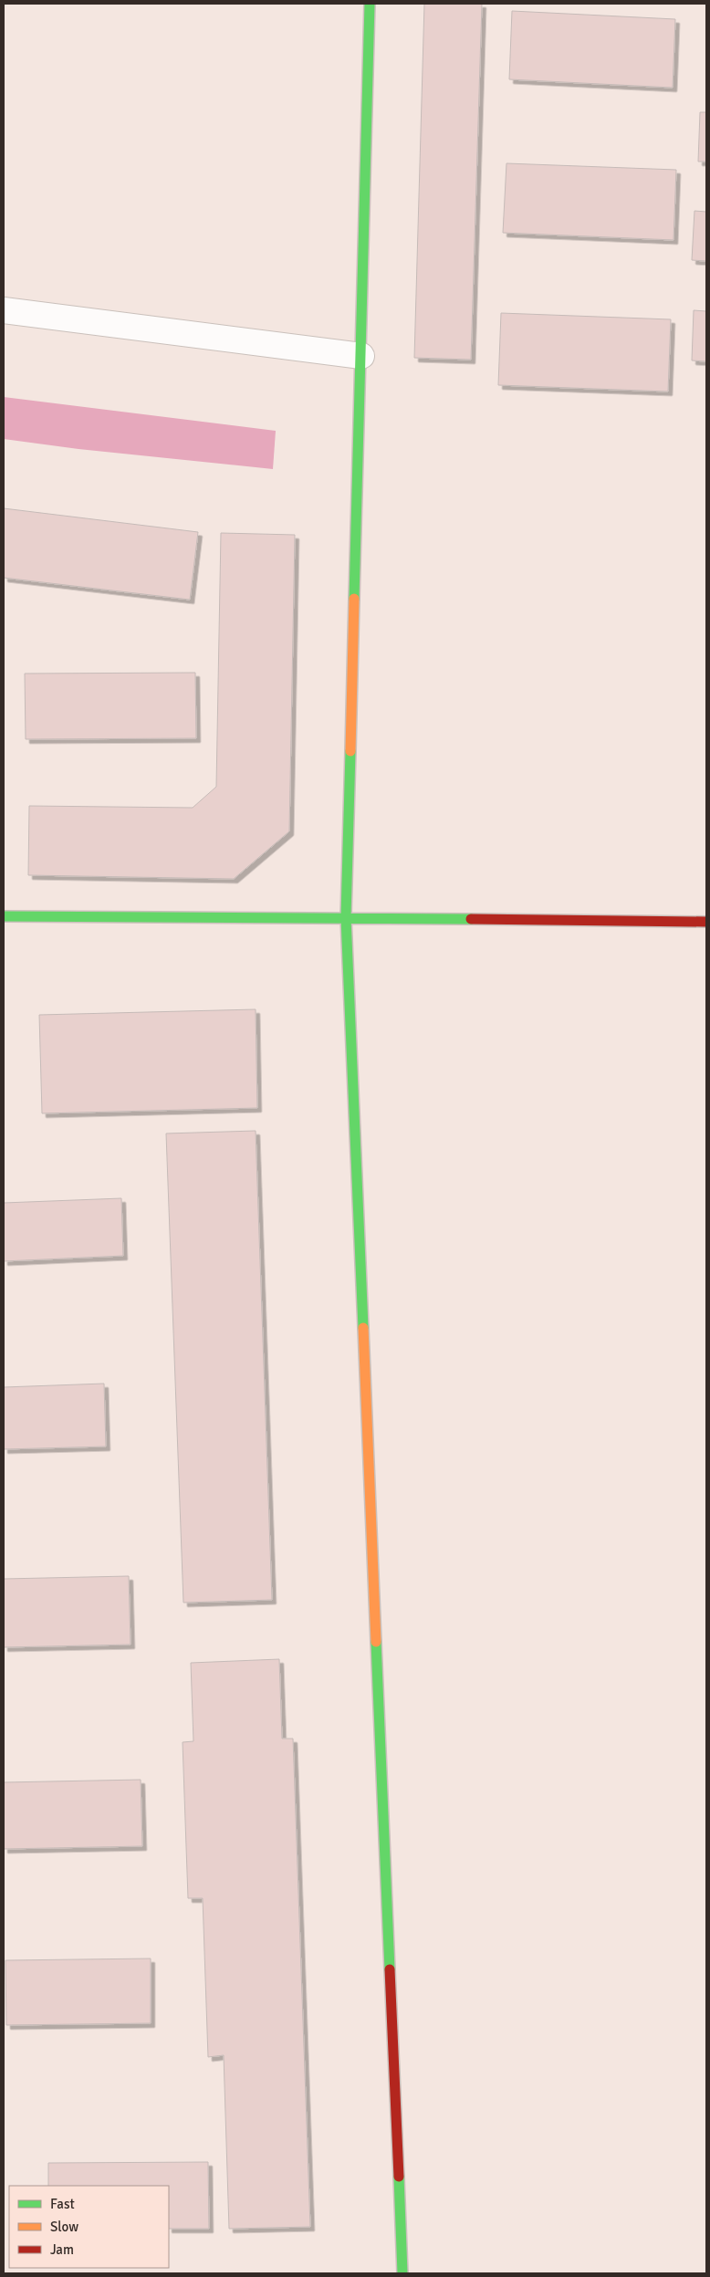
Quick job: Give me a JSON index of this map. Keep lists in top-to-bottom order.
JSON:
{
  "legend": ["Fast", "Slow", "Jam"]
}
